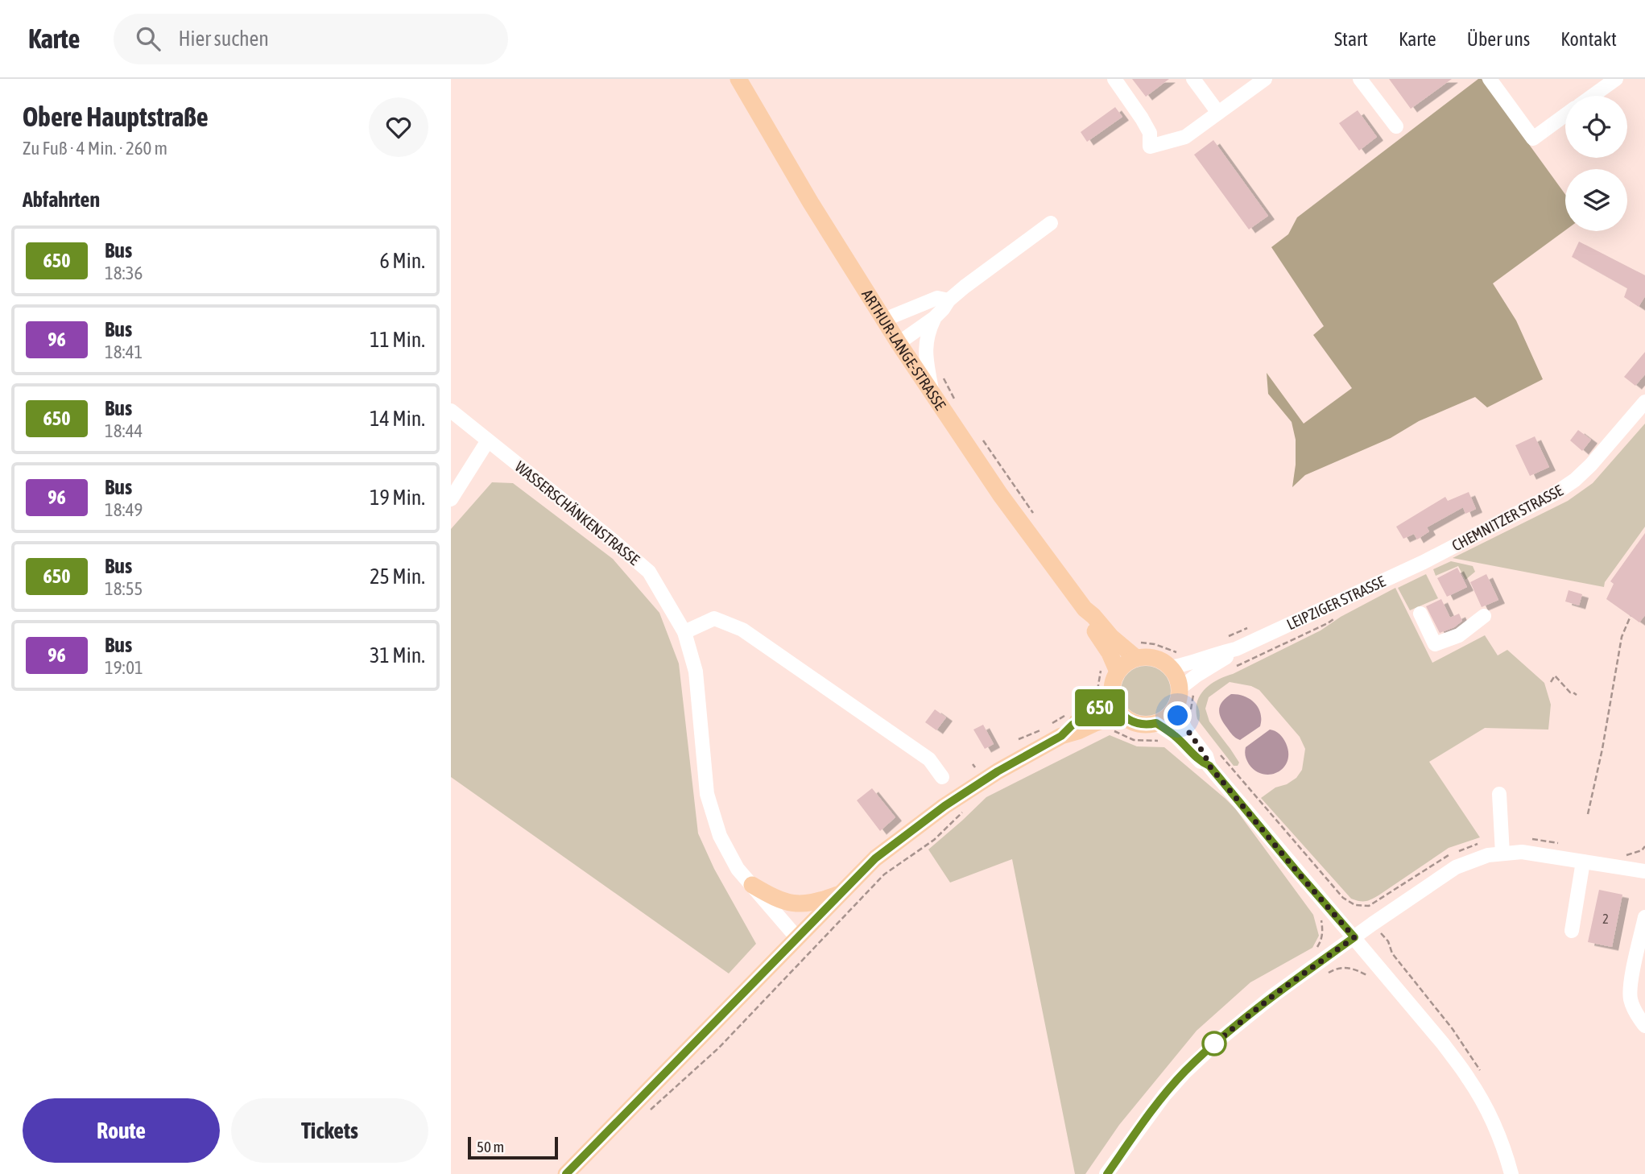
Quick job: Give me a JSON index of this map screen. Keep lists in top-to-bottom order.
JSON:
{
  "streets": {
    "main road": ["ARTHUR-LANGE-STRASSE"],
    "street": ["WASSERSCHÄNKENSTRASSE", "CHEMNITZER STRASSE", "LEIPZIGER STRASSE"]
  },
  "crossings": [
    ["CHEMNITZER STRASSE", "LEIPZIGER STRASSE"]
  ],
  "lines": ["bus line 650"],
  "house_numbers": ["2"],
  "scale_bar": "50 m",
  "page": {
    "header": "Karte",
    "search": "Hier suchen",
    "nav": [
      "Start",
      "Karte",
      "Über uns",
      "Kontakt"
    ],
    "heading": [
      ["Obere Hauptstraße", "Zu Fuß · 4 Min. · 260 m"],
      "Abfahrten"
    ],
    "on_map": "650",
    "list": [
      {
        "mark": "650",
        "name": "Bus",
        "note": "18:36",
        "value": "6 Min."
      },
      {
        "mark": "96",
        "name": "Bus",
        "note": "18:41",
        "value": "11 Min."
      },
      {
        "mark": "650",
        "name": "Bus",
        "note": "18:44",
        "value": "14 Min."
      },
      {
        "mark": "96",
        "name": "Bus",
        "note": "18:49",
        "value": "19 Min."
      },
      {
        "mark": "650",
        "name": "Bus",
        "note": "18:55",
        "value": "25 Min."
      },
      {
        "mark": "96",
        "name": "Bus",
        "note": "19:01",
        "value": "31 Min."
      }
    ],
    "buttons": ["Route", "Tickets"],
    "scale": "50 m"
  }
}
